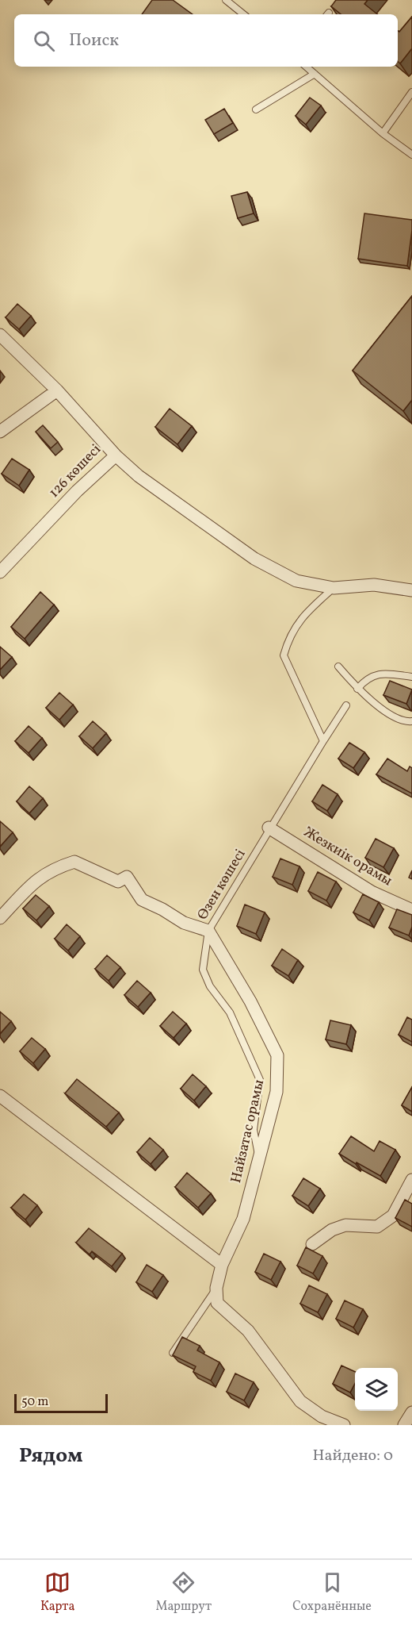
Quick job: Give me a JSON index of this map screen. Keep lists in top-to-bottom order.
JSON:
{
  "streets": {
    "street": ["126 көшесі", "Жезкиік орамы", "Найзатас орамы"],
    "lane": ["Өзен көшесі"]
  },
  "crossings": [
    ["Жезкиік орамы", "Өзен көшесі"],
    ["Өзен көшесі", "Найзатас орамы"]
  ],
  "scale_bar": "50 m",
  "page": {
    "search": "Поиск",
    "scale": "50 m",
    "heading": ["Рядом", "Найдено: 0"],
    "nav": ["Карта", "Маршрут", "Сохранённые"]
  }
}
